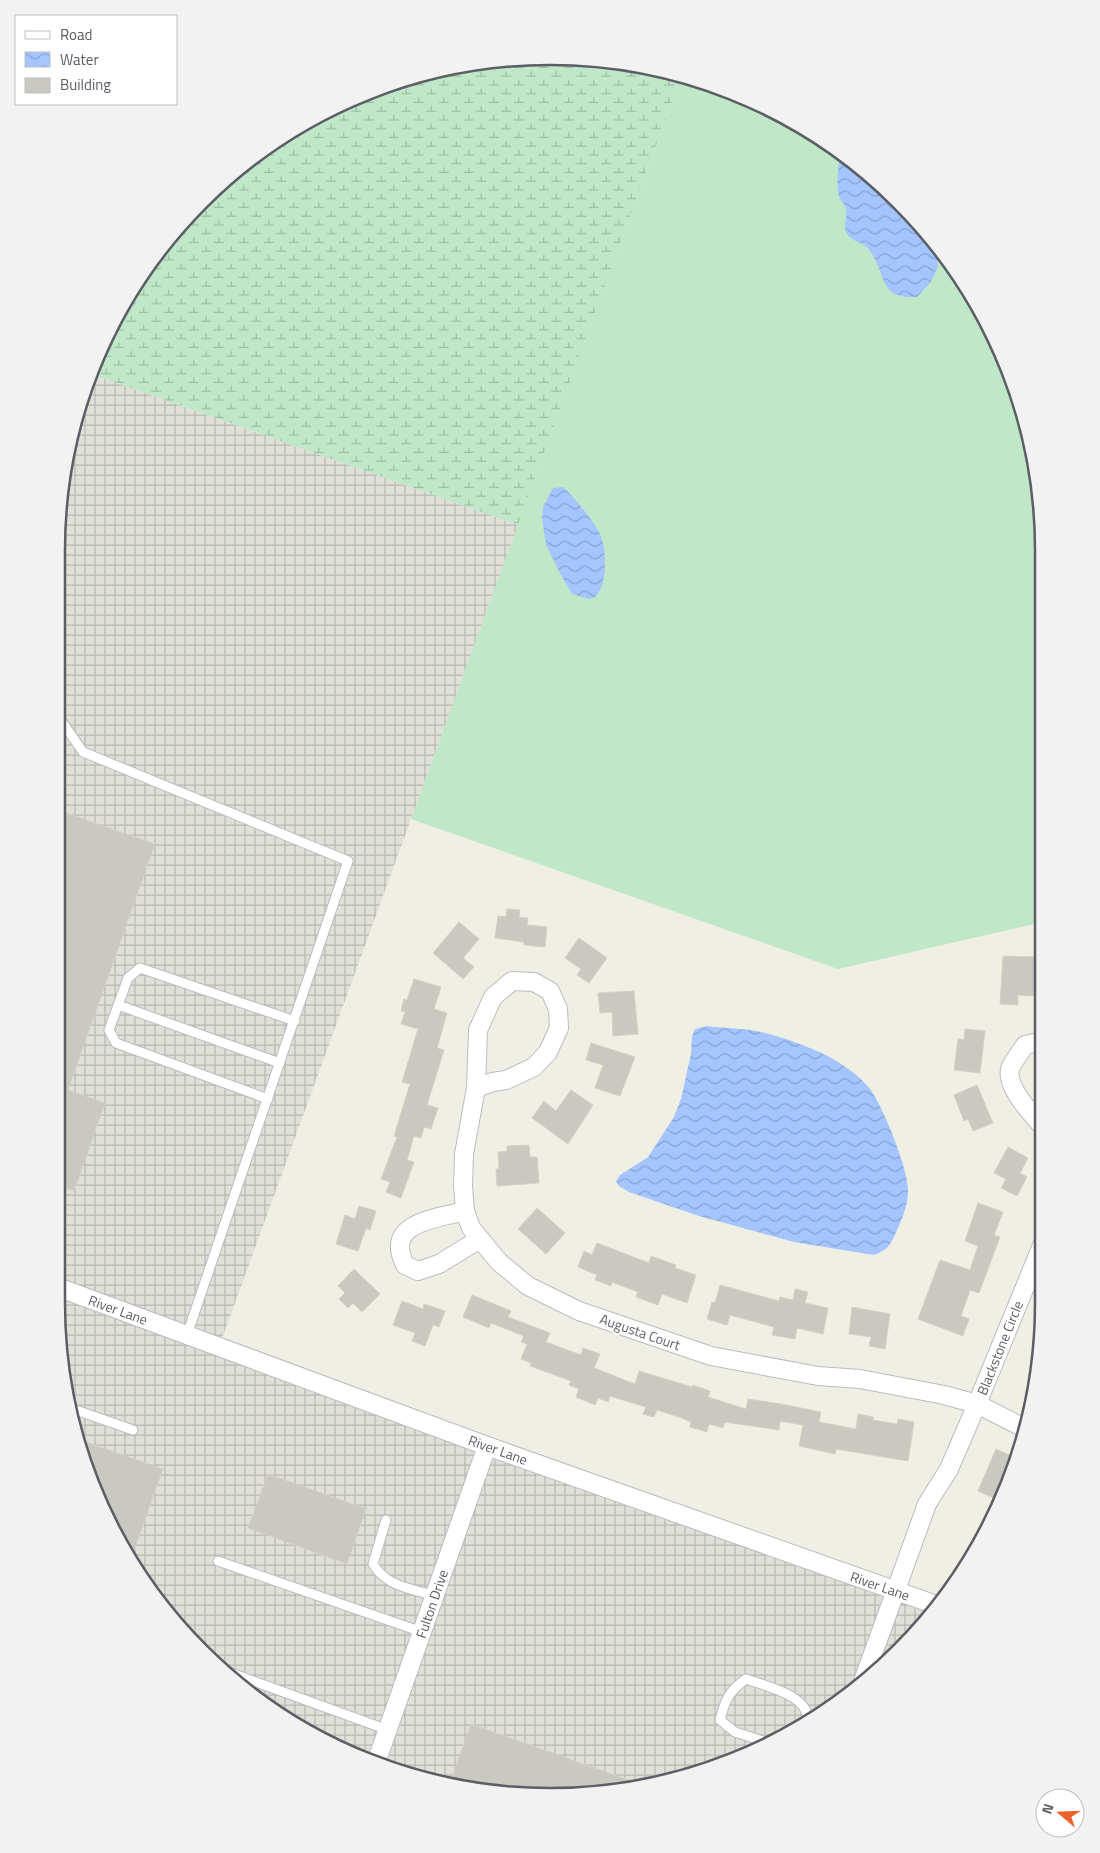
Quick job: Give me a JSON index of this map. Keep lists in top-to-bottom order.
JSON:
{
  "streets": {
    "street": [
      "River Lane",
      "Augusta Court",
      "Blackstone Circle",
      "Fulton Drive"
    ]
  },
  "crossings": [
    ["River Lane", "Fulton Drive"],
    ["Augusta Court", "Blackstone Circle"]
  ],
  "legend": ["Road", "Water", "Building"],
  "north": "left"
}
